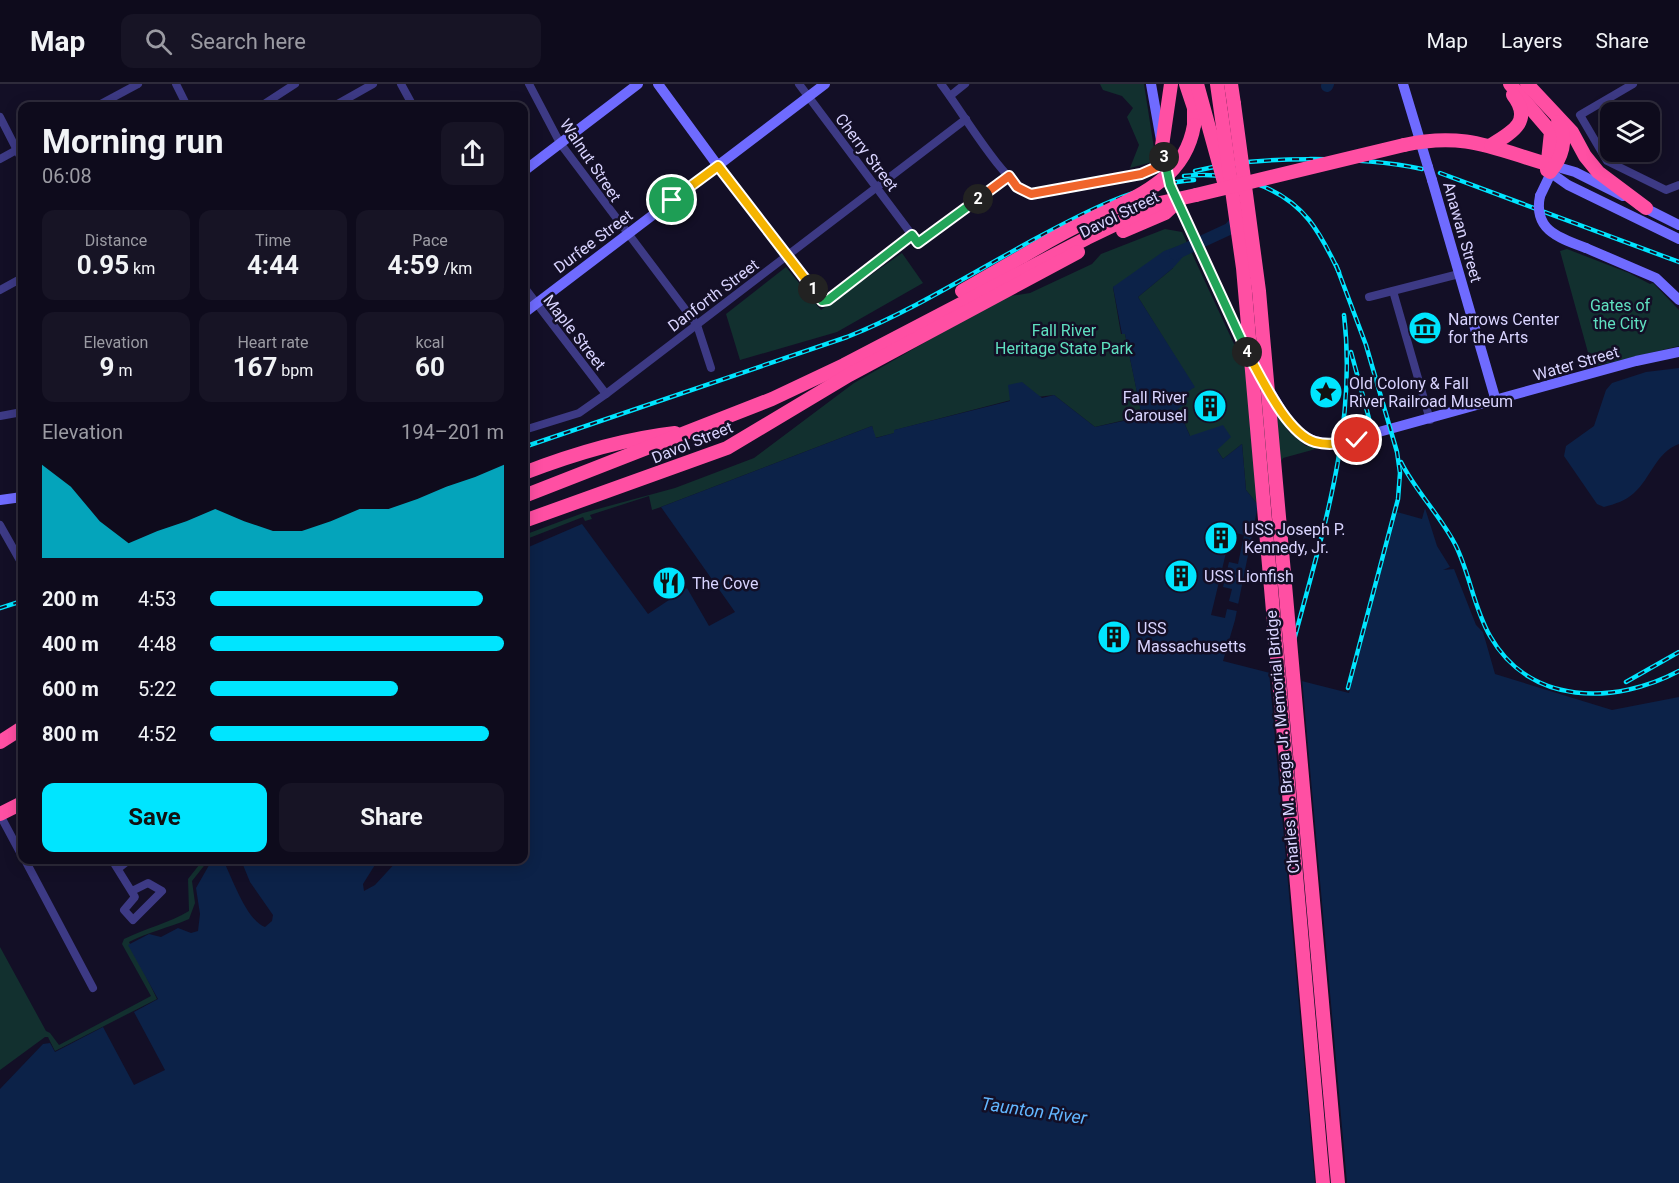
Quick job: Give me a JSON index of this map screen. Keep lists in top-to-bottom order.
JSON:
{
  "streets": {
    "highway": ["Davol Street", "Charles M. Braga Jr. Memorial Bridge"],
    "street": [
      "Cherry Street",
      "Walnut Street",
      "Anawan Street",
      "Durfee Street",
      "Danforth Street",
      "Maple Street",
      "Water Street"
    ]
  },
  "crossings": [
    ["Cherry Street", "Durfee Street"],
    ["Cherry Street", "Danforth Street"],
    ["Walnut Street", "Durfee Street"],
    ["Walnut Street", "Danforth Street"],
    ["Davol Street", "Water Street"],
    ["Anawan Street", "Water Street"],
    ["Durfee Street", "Maple Street"],
    ["Danforth Street", "Maple Street"]
  ],
  "water": ["Taunton River"],
  "parks": ["Gates of the City", "Fall River Heritage State Park"],
  "places": {
    "museum": ["Narrows Center for the Arts"],
    "place": ["Old Colony & Fall River Railroad Museum"],
    "building": [
      "Fall River Carousel",
      "USS Joseph P. Kennedy, Jr.",
      "USS Lionfish",
      "USS Massachusetts"
    ],
    "restaurant": ["The Cove"]
  },
  "page": {
    "header": "Map",
    "search": "Search here",
    "nav": ["Map", "Layers", "Share"],
    "heading": ["Morning run", "06:08"],
    "pins": [
      "3",
      "2",
      "1",
      "4"
    ],
    "stats": [
      ["Distance", "0.95 km"],
      ["Time", "4:44"],
      ["Pace", "4:59 /km"],
      ["Elevation", "9 m"],
      ["Heart rate", "167 bpm"],
      ["kcal", "60"]
    ],
    "chart": ["Elevation", "194–201 m"],
    "list": [
      {
        "name": "200 m",
        "note": "4:53"
      },
      {
        "name": "400 m",
        "note": "4:48"
      },
      {
        "name": "600 m",
        "note": "5:22"
      },
      {
        "name": "800 m",
        "note": "4:52"
      }
    ],
    "buttons": ["Save", "Share"]
  }
}
